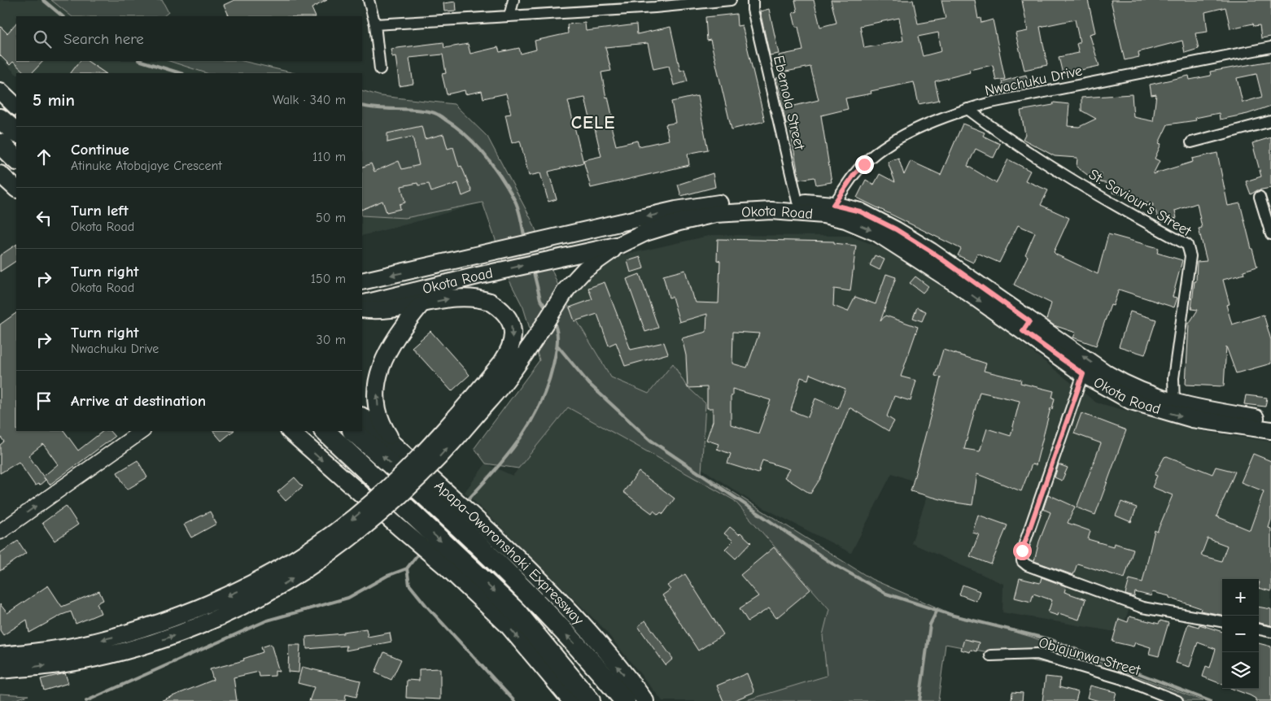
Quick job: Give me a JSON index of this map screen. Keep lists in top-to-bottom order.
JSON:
{
  "streets": {
    "highway": ["Apapa-Oworonshoki Expressway"],
    "main road": ["Okota Road"],
    "street": [
      "Nwachuku Drive",
      "Ebemola Street",
      "St. Saviour's Street",
      "Obiajunwa Street"
    ]
  },
  "crossings": [
    ["Nwachuku Drive", "St. Saviour's Street"],
    ["Nwachuku Drive", "Okota Road"],
    ["Ebemola Street", "Okota Road"],
    ["St. Saviour's Street", "Okota Road"]
  ],
  "districts": ["CELE"],
  "page": {
    "search": "Search here",
    "heading": ["5 min", "Walk · 340 m"],
    "list": [
      ["Continue", "Atinuke Atobajaye Crescent", "110 m"],
      ["Turn left", "Okota Road", "50 m"],
      ["Turn right", "Okota Road", "150 m"],
      ["Turn right", "Nwachuku Drive", "30 m"],
      "Arrive at destination"
    ],
    "map_buttons": ["+", "−"]
  }
}
